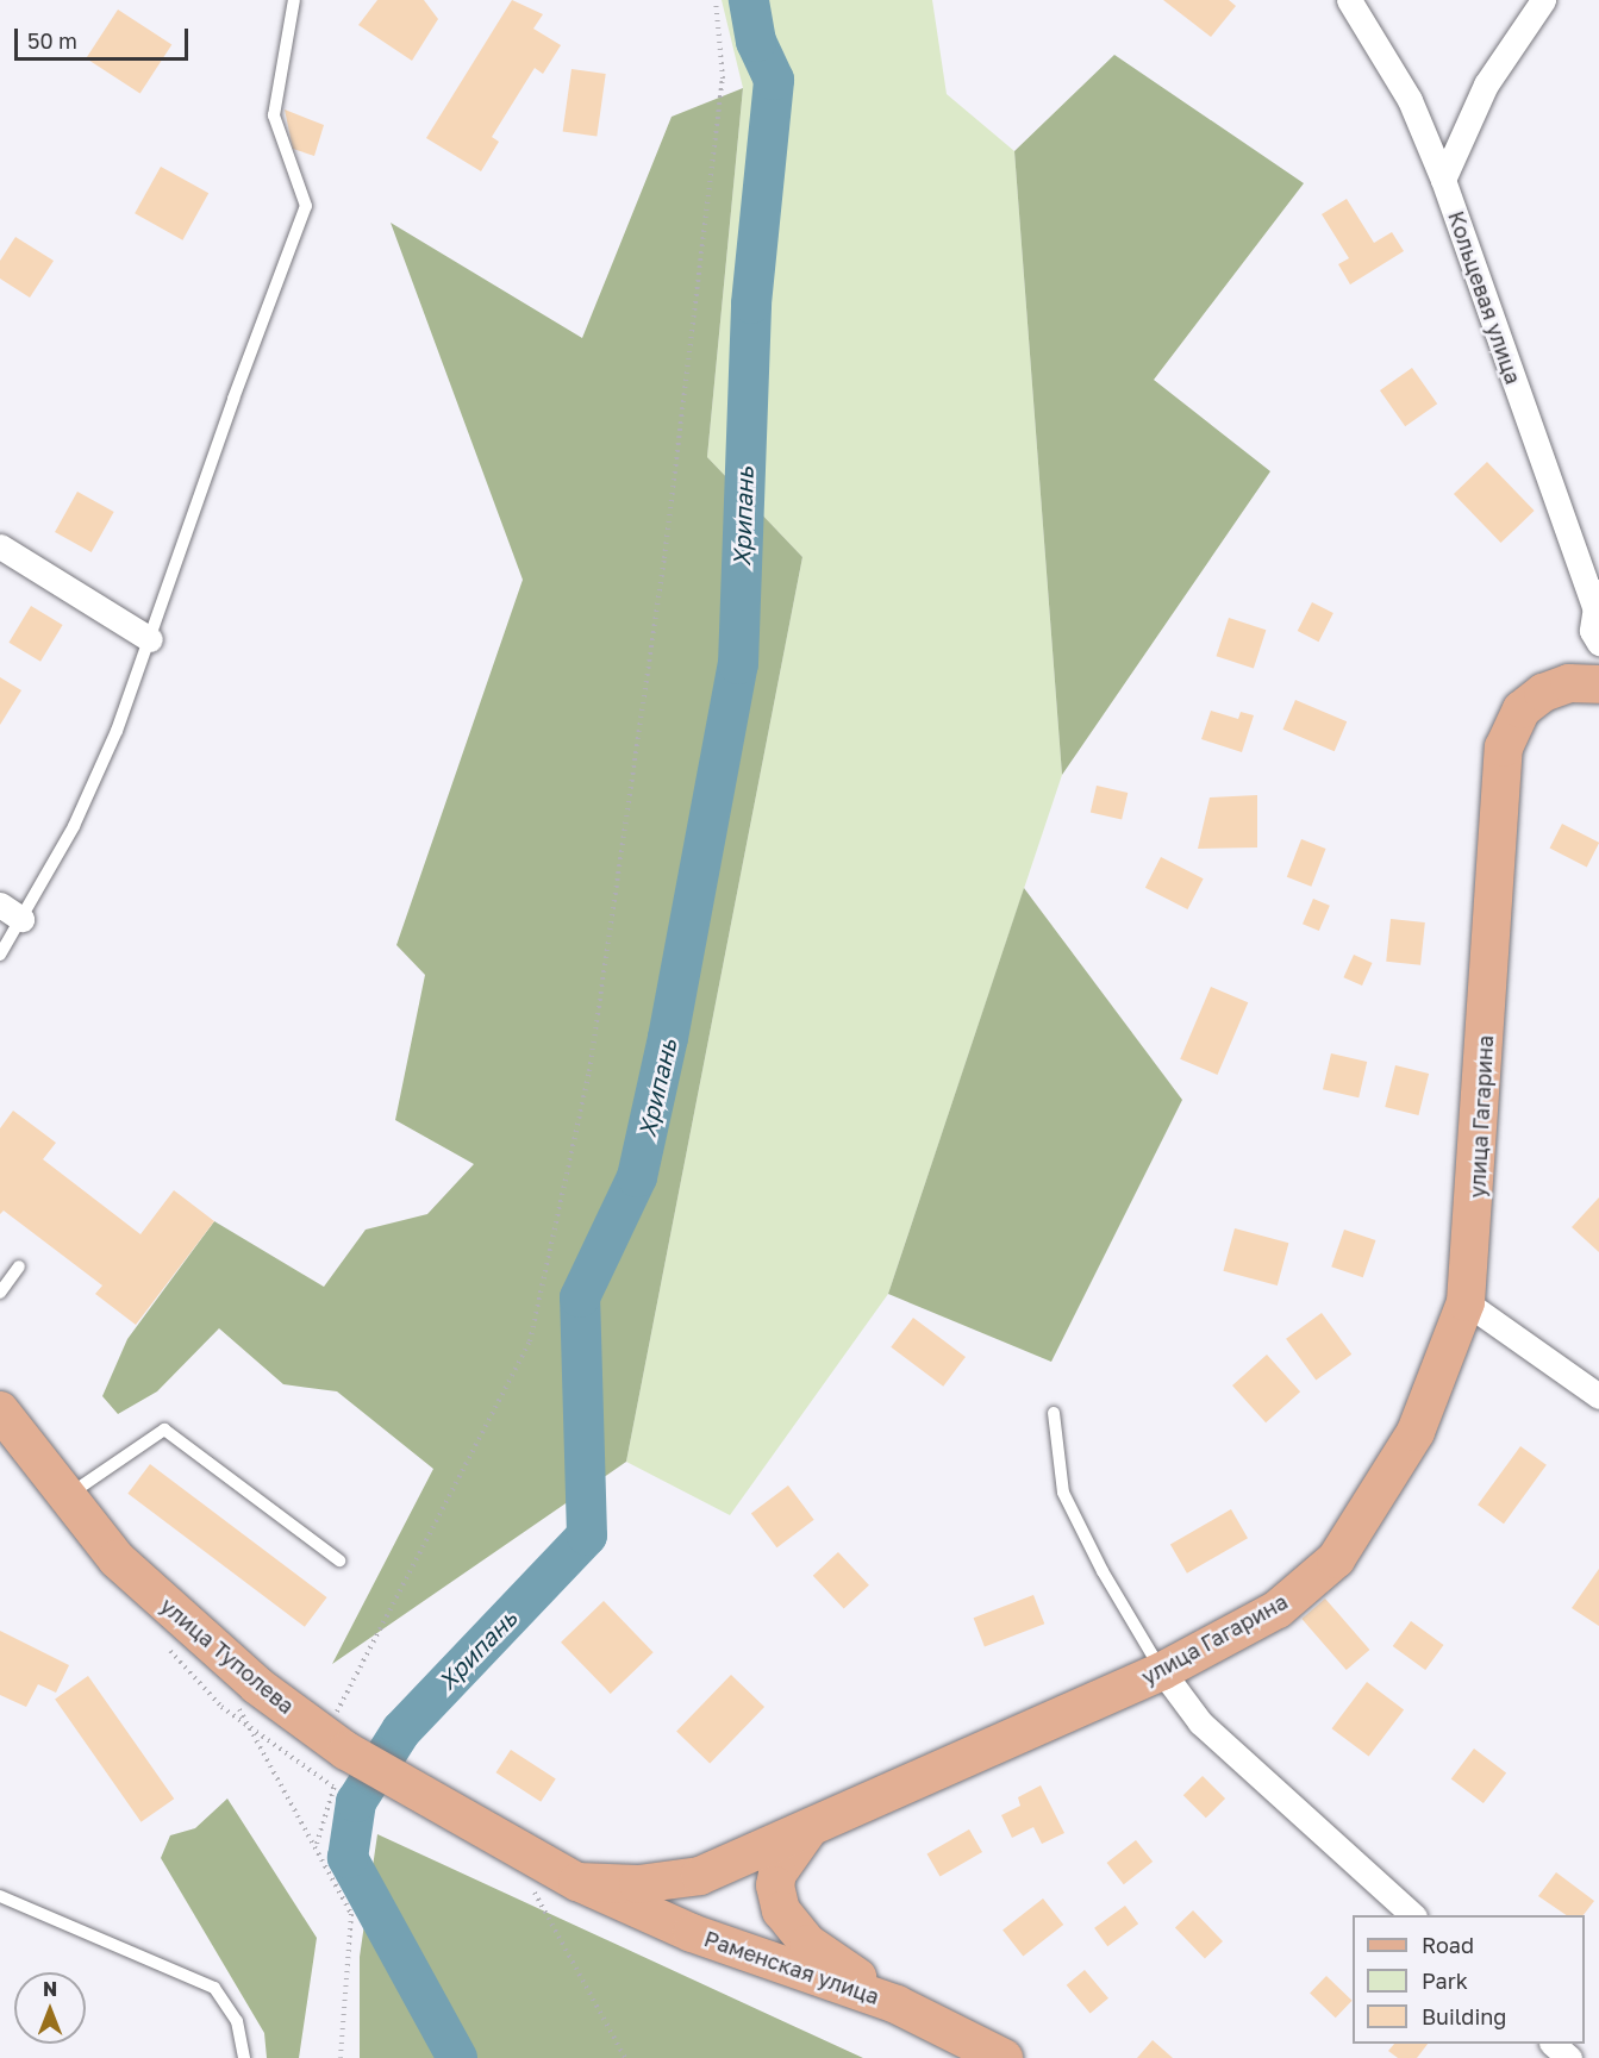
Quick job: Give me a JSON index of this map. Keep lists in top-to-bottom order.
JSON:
{
  "streets": {
    "main road": ["улица Гагарина", "улица Туполева", "Раменская улица"],
    "street": ["Кольцевая улица"]
  },
  "crossings": [
    ["улица Гагарина", "Раменская улица"],
    ["улица Туполева", "Раменская улица"]
  ],
  "water": ["Хрипань"],
  "legend": ["Road", "Park", "Building"],
  "scale_bar": "50 m",
  "north": "top"
}
